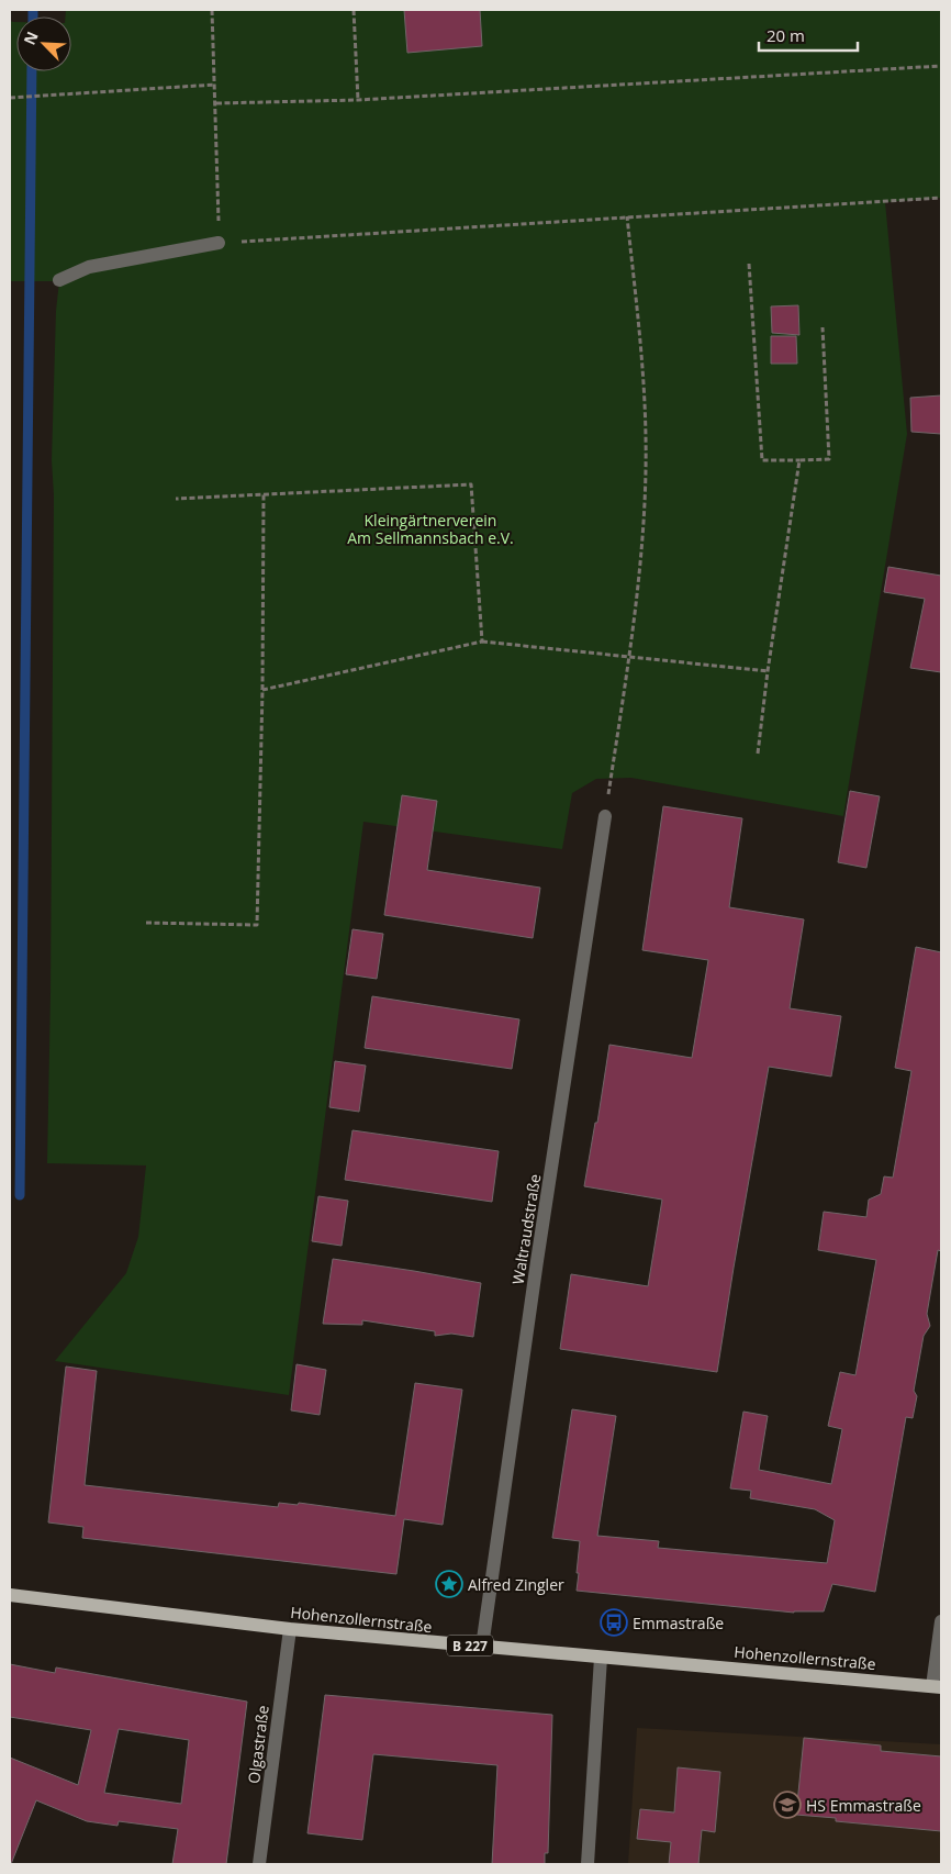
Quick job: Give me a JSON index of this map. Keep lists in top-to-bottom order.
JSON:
{
  "streets": {
    "main road": ["Hohenzollernstraße", "B 227"],
    "street": ["Waltraudstraße", "Olgastraße"]
  },
  "crossings": [
    ["Waltraudstraße", "Hohenzollernstraße"],
    ["Hohenzollernstraße", "Olgastraße"]
  ],
  "parks": ["Kleingärtnerverein Am Sellmannsbach e.V."],
  "places": {
    "place": ["Alfred Zingler"],
    "bus stop": ["Emmastraße"],
    "school or university": ["HS Emmastraße"]
  },
  "scale_bar": "20 m",
  "north": "top left"
}
